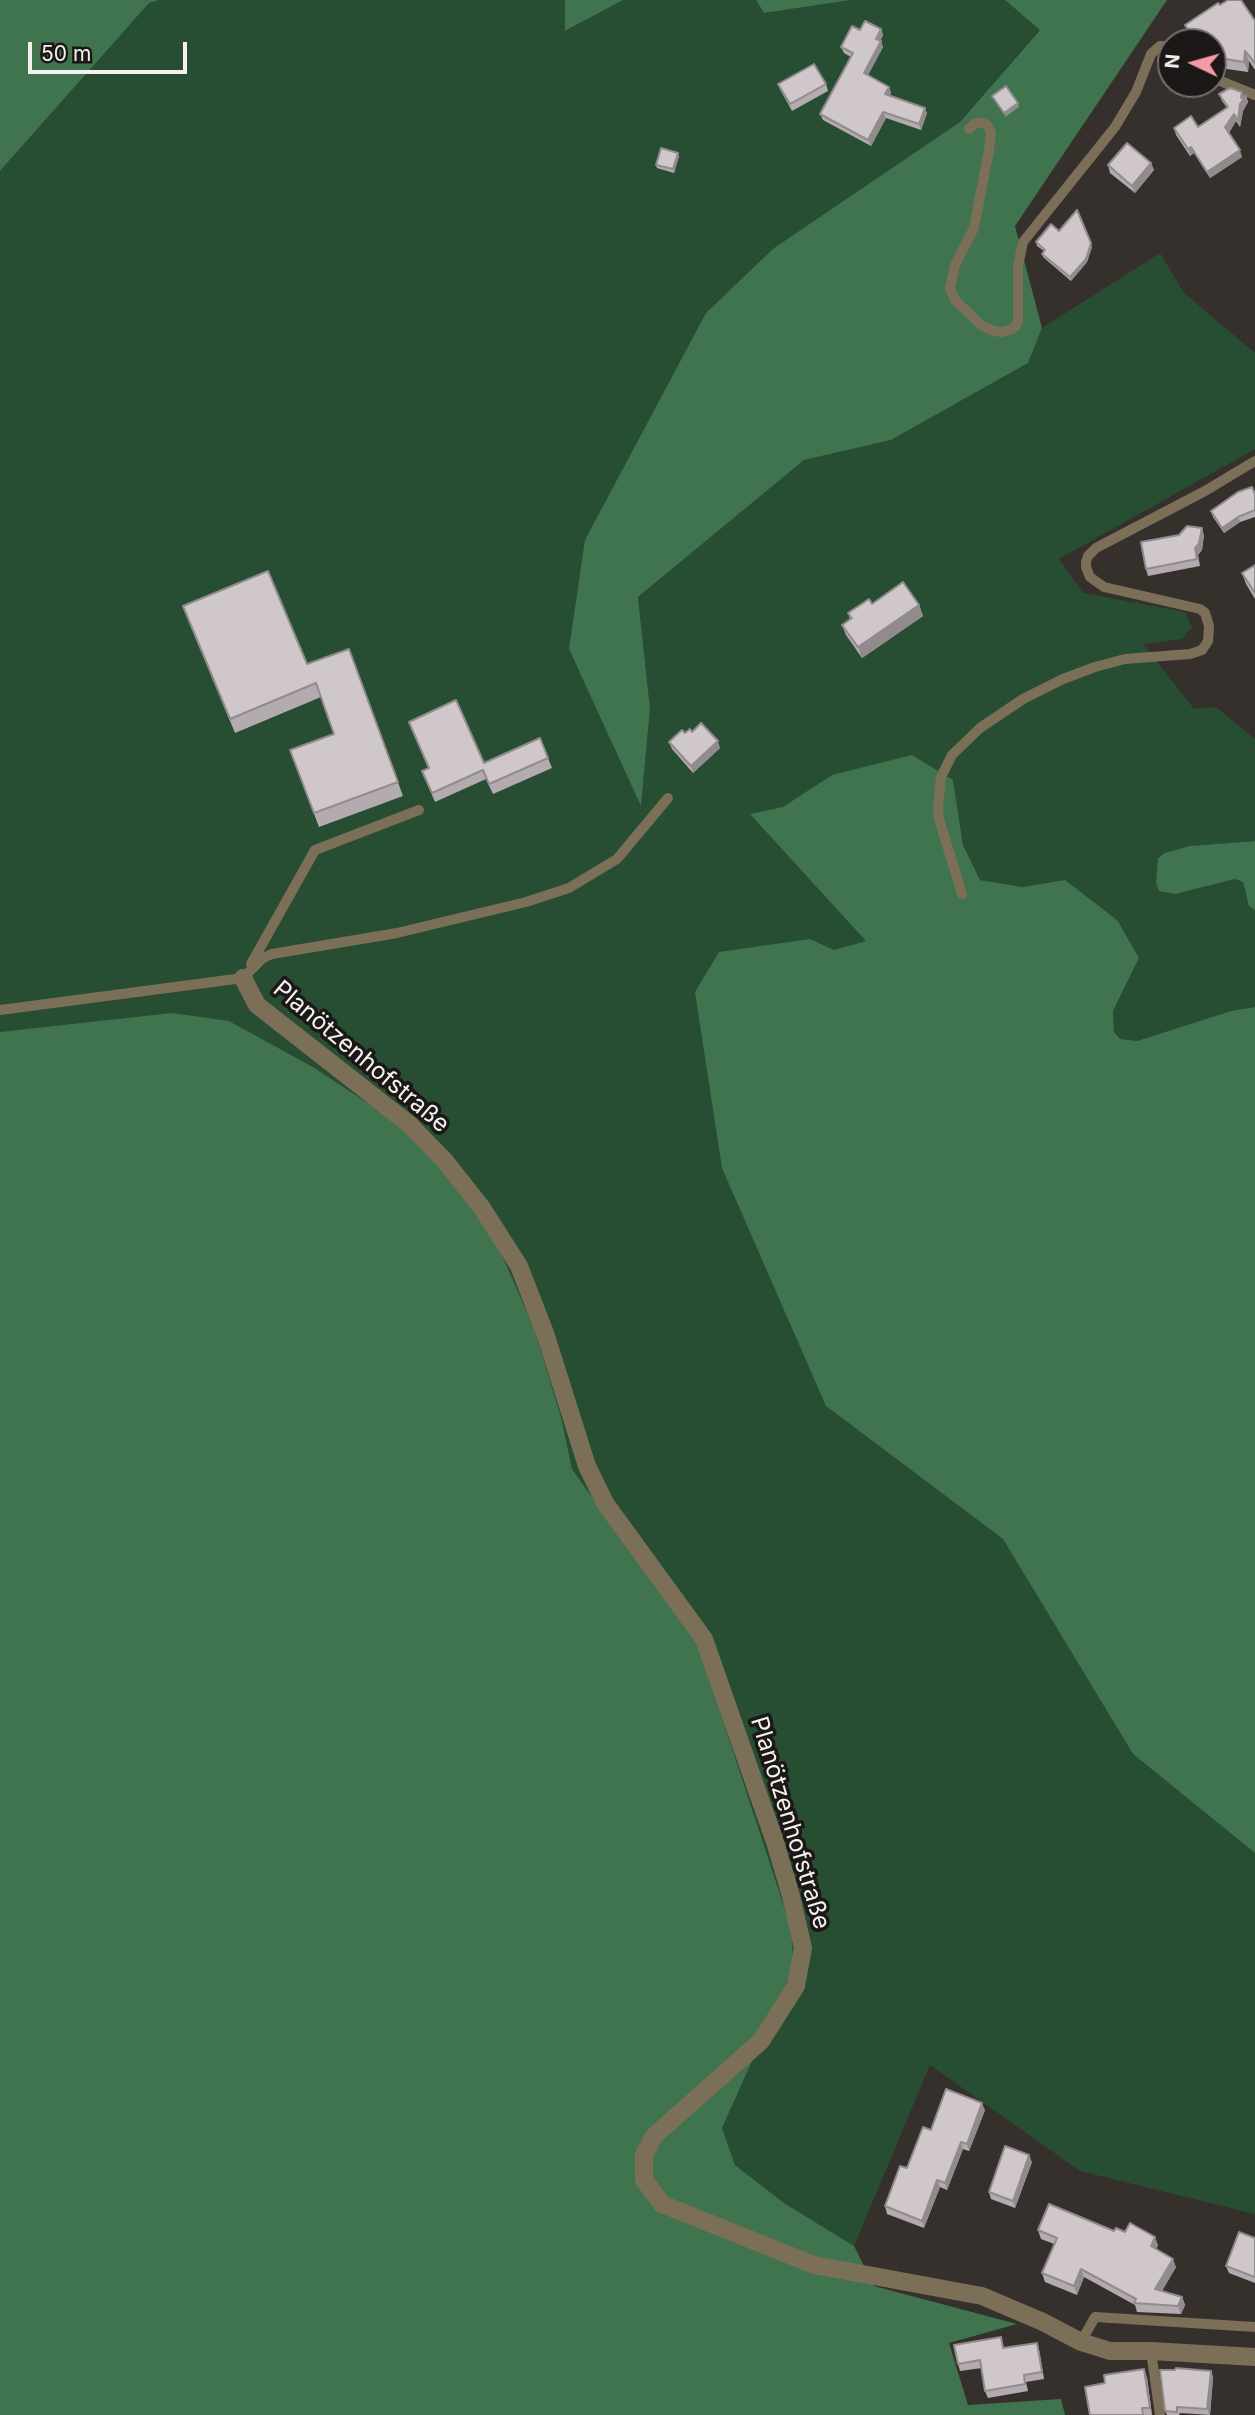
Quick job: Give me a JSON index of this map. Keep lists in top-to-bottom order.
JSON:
{
  "streets": {
    "street": ["Planötzenhofstraße"]
  },
  "scale_bar": "50 m",
  "north": "left"
}
